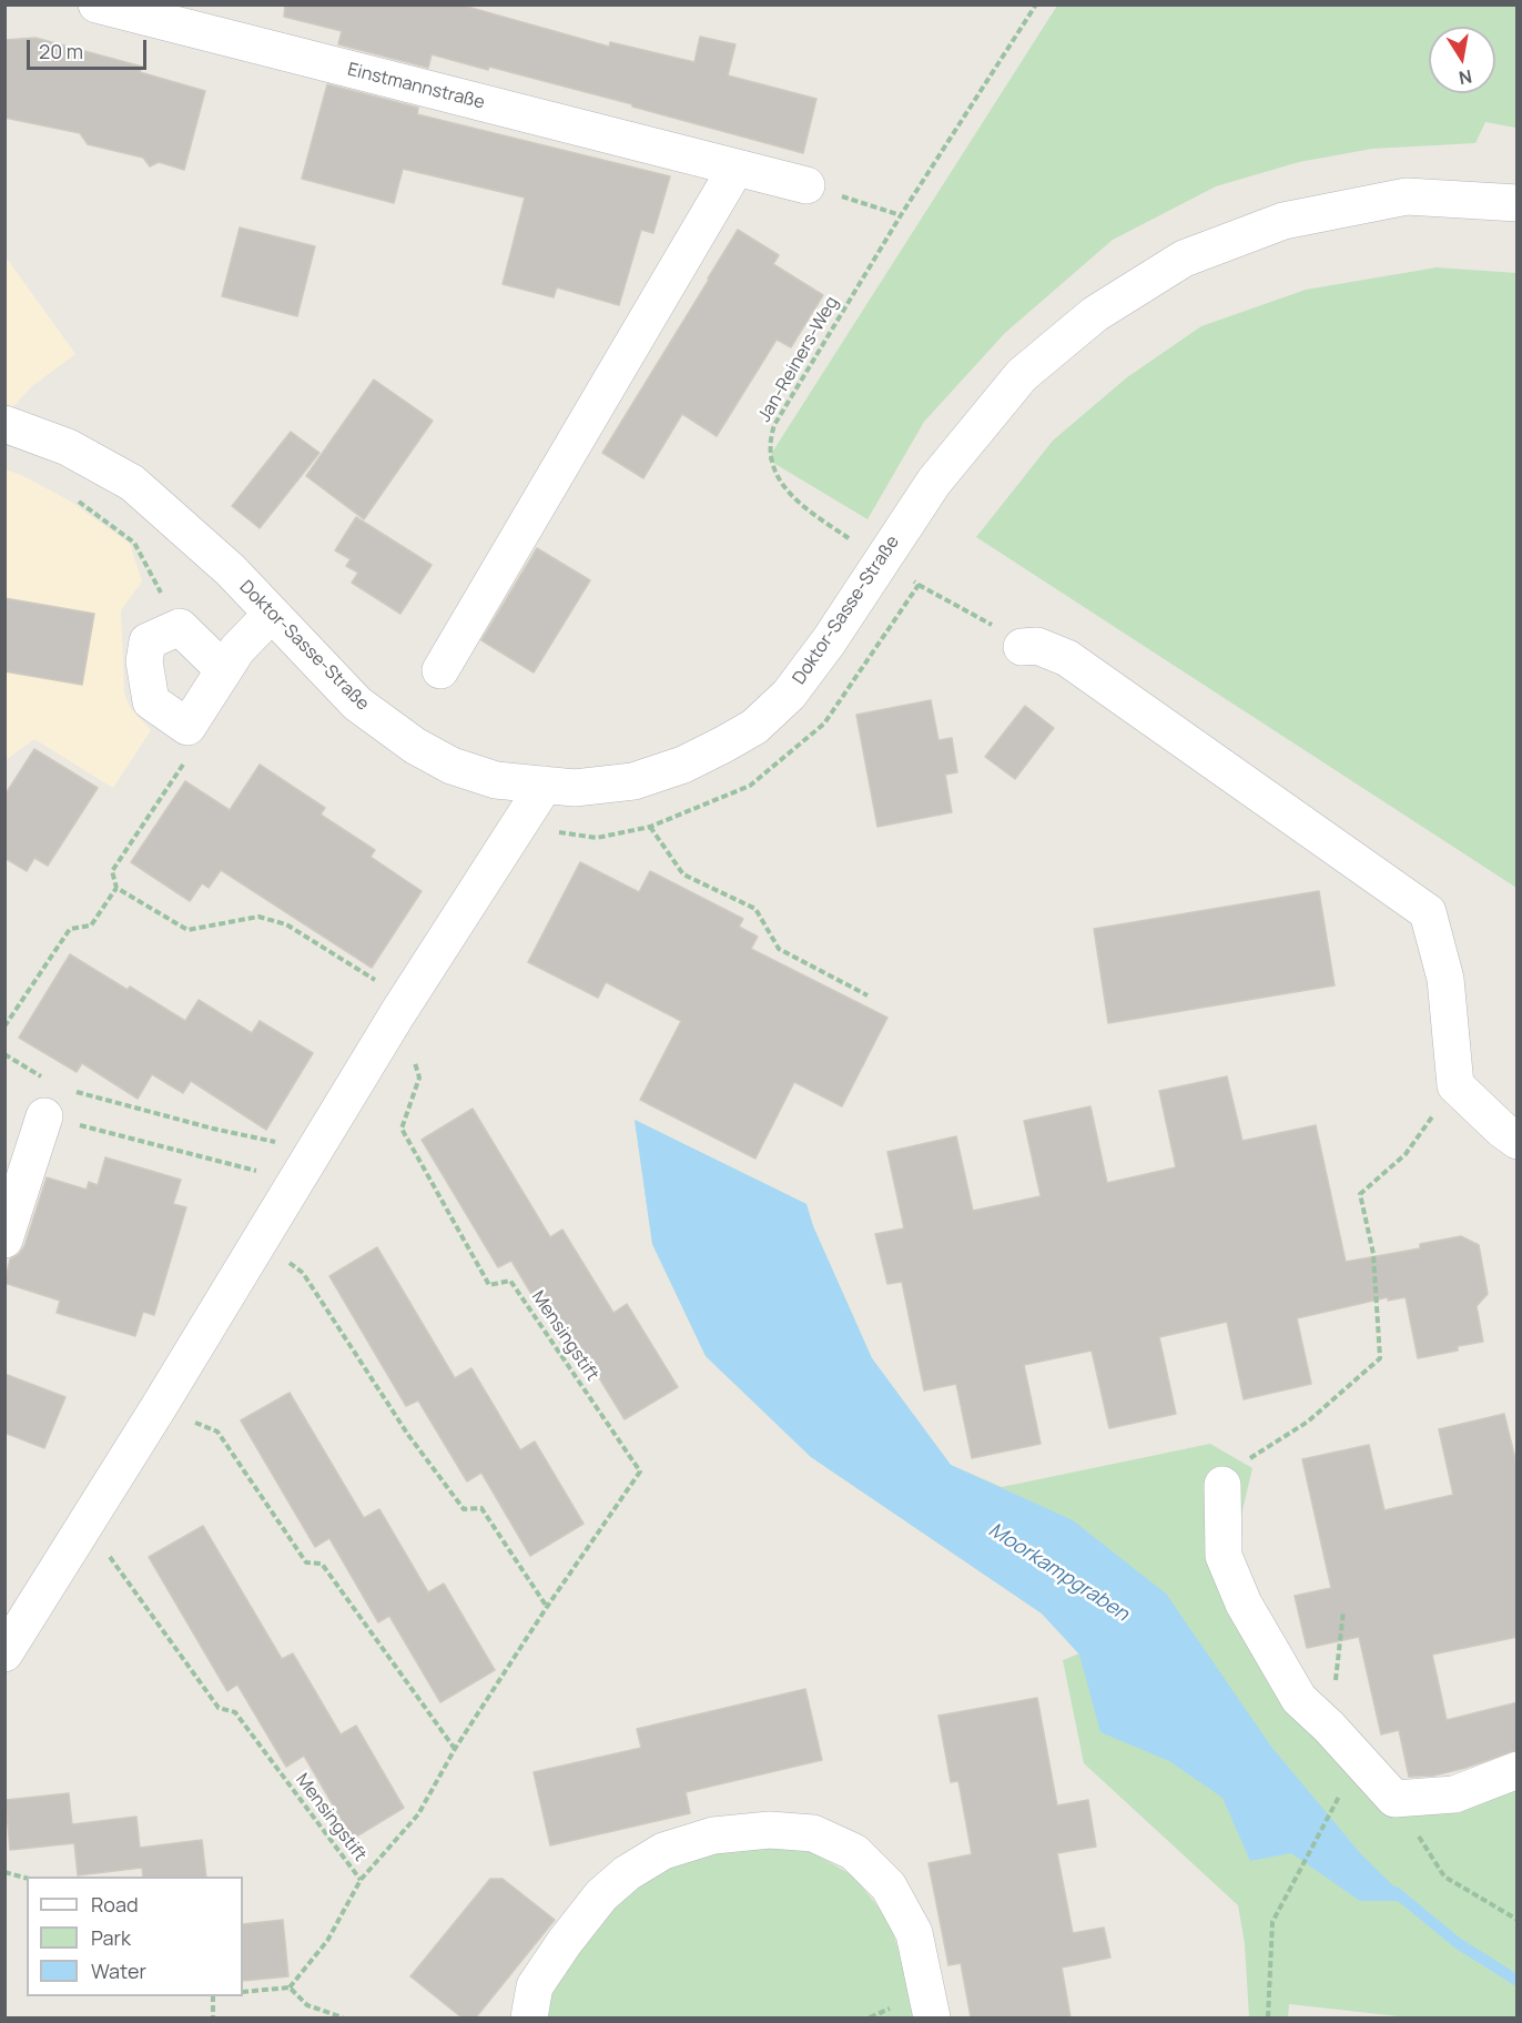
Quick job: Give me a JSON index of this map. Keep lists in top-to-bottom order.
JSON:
{
  "streets": {
    "street": ["Einstmannstraße", "Doktor-Sasse-Straße"],
    "path": ["Jan-Reiners-Weg", "Mensingstift"]
  },
  "crossings": [
    ["Jan-Reiners-Weg", "Doktor-Sasse-Straße"]
  ],
  "water": ["Moorkampgraben"],
  "legend": ["Road", "Park", "Water"],
  "scale_bar": "20 m",
  "north": "bottom"
}
